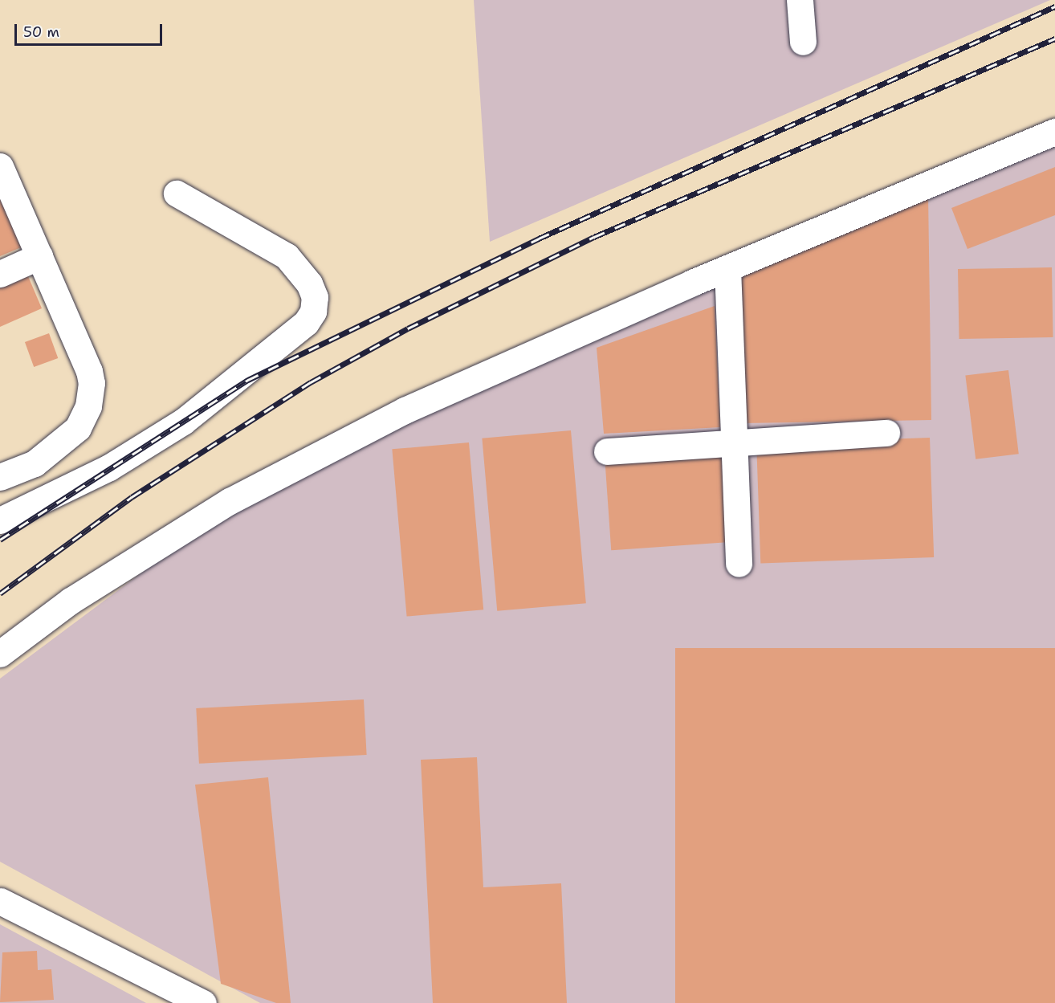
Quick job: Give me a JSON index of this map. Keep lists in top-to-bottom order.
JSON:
{
  "scale_bar": "50 m"
}
